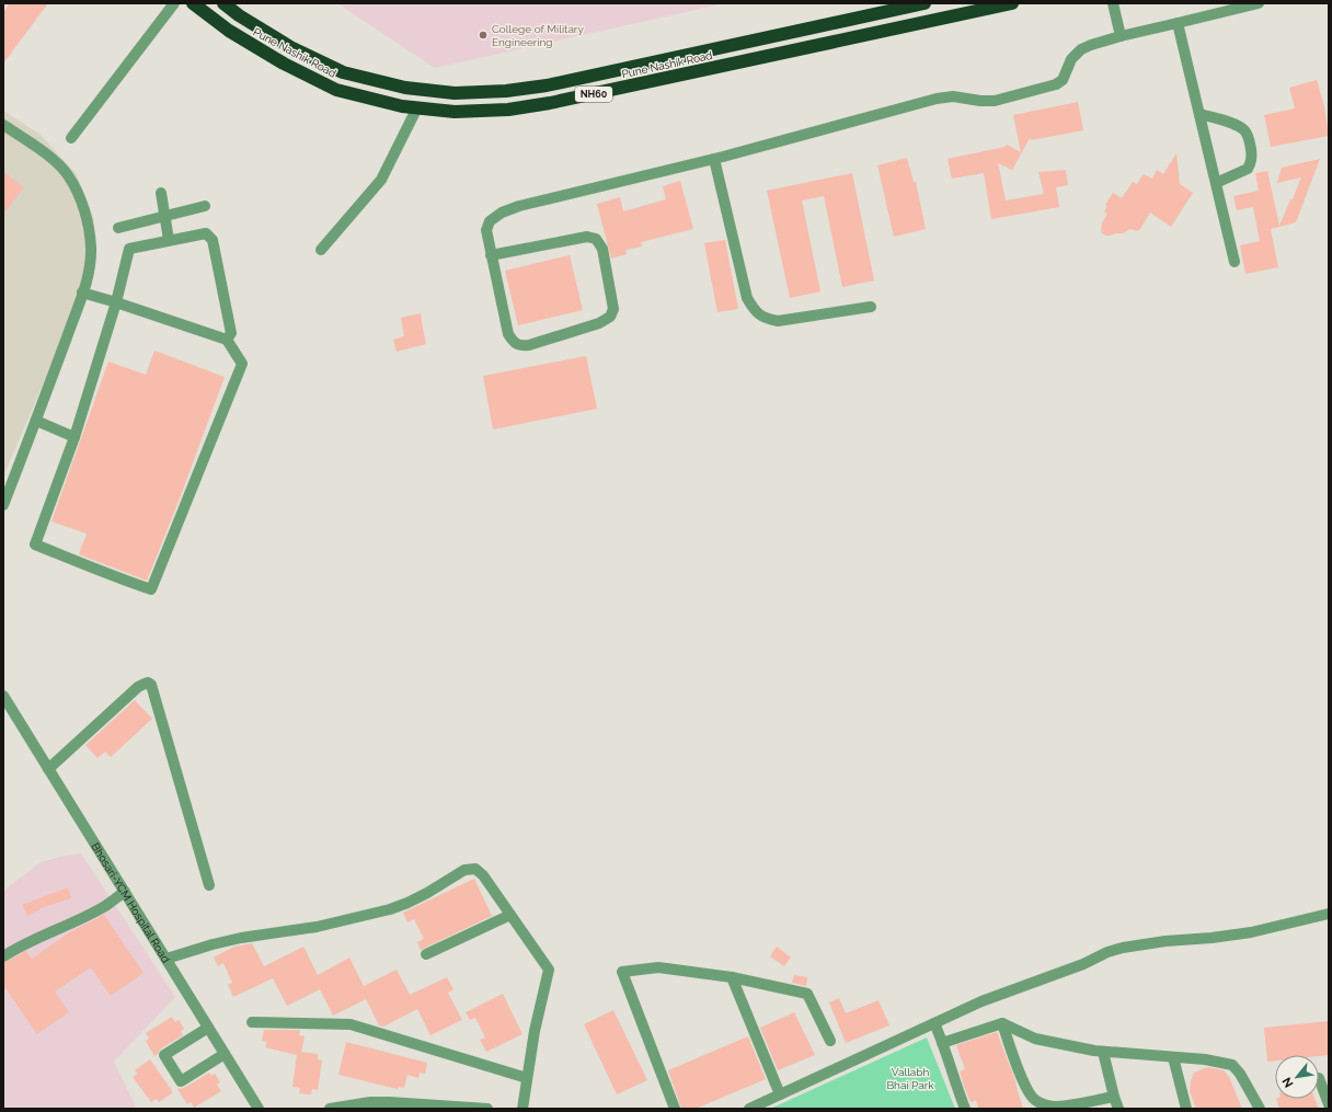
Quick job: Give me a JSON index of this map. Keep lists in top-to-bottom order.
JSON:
{
  "streets": {
    "highway": ["Pune Nashik Road", "NH60"],
    "street": ["Bhosari-YCM Hospital Road"]
  },
  "parks": ["Vallabh Bhai Park"],
  "places": ["College of Military Engineering"],
  "north": "bottom left"
}
